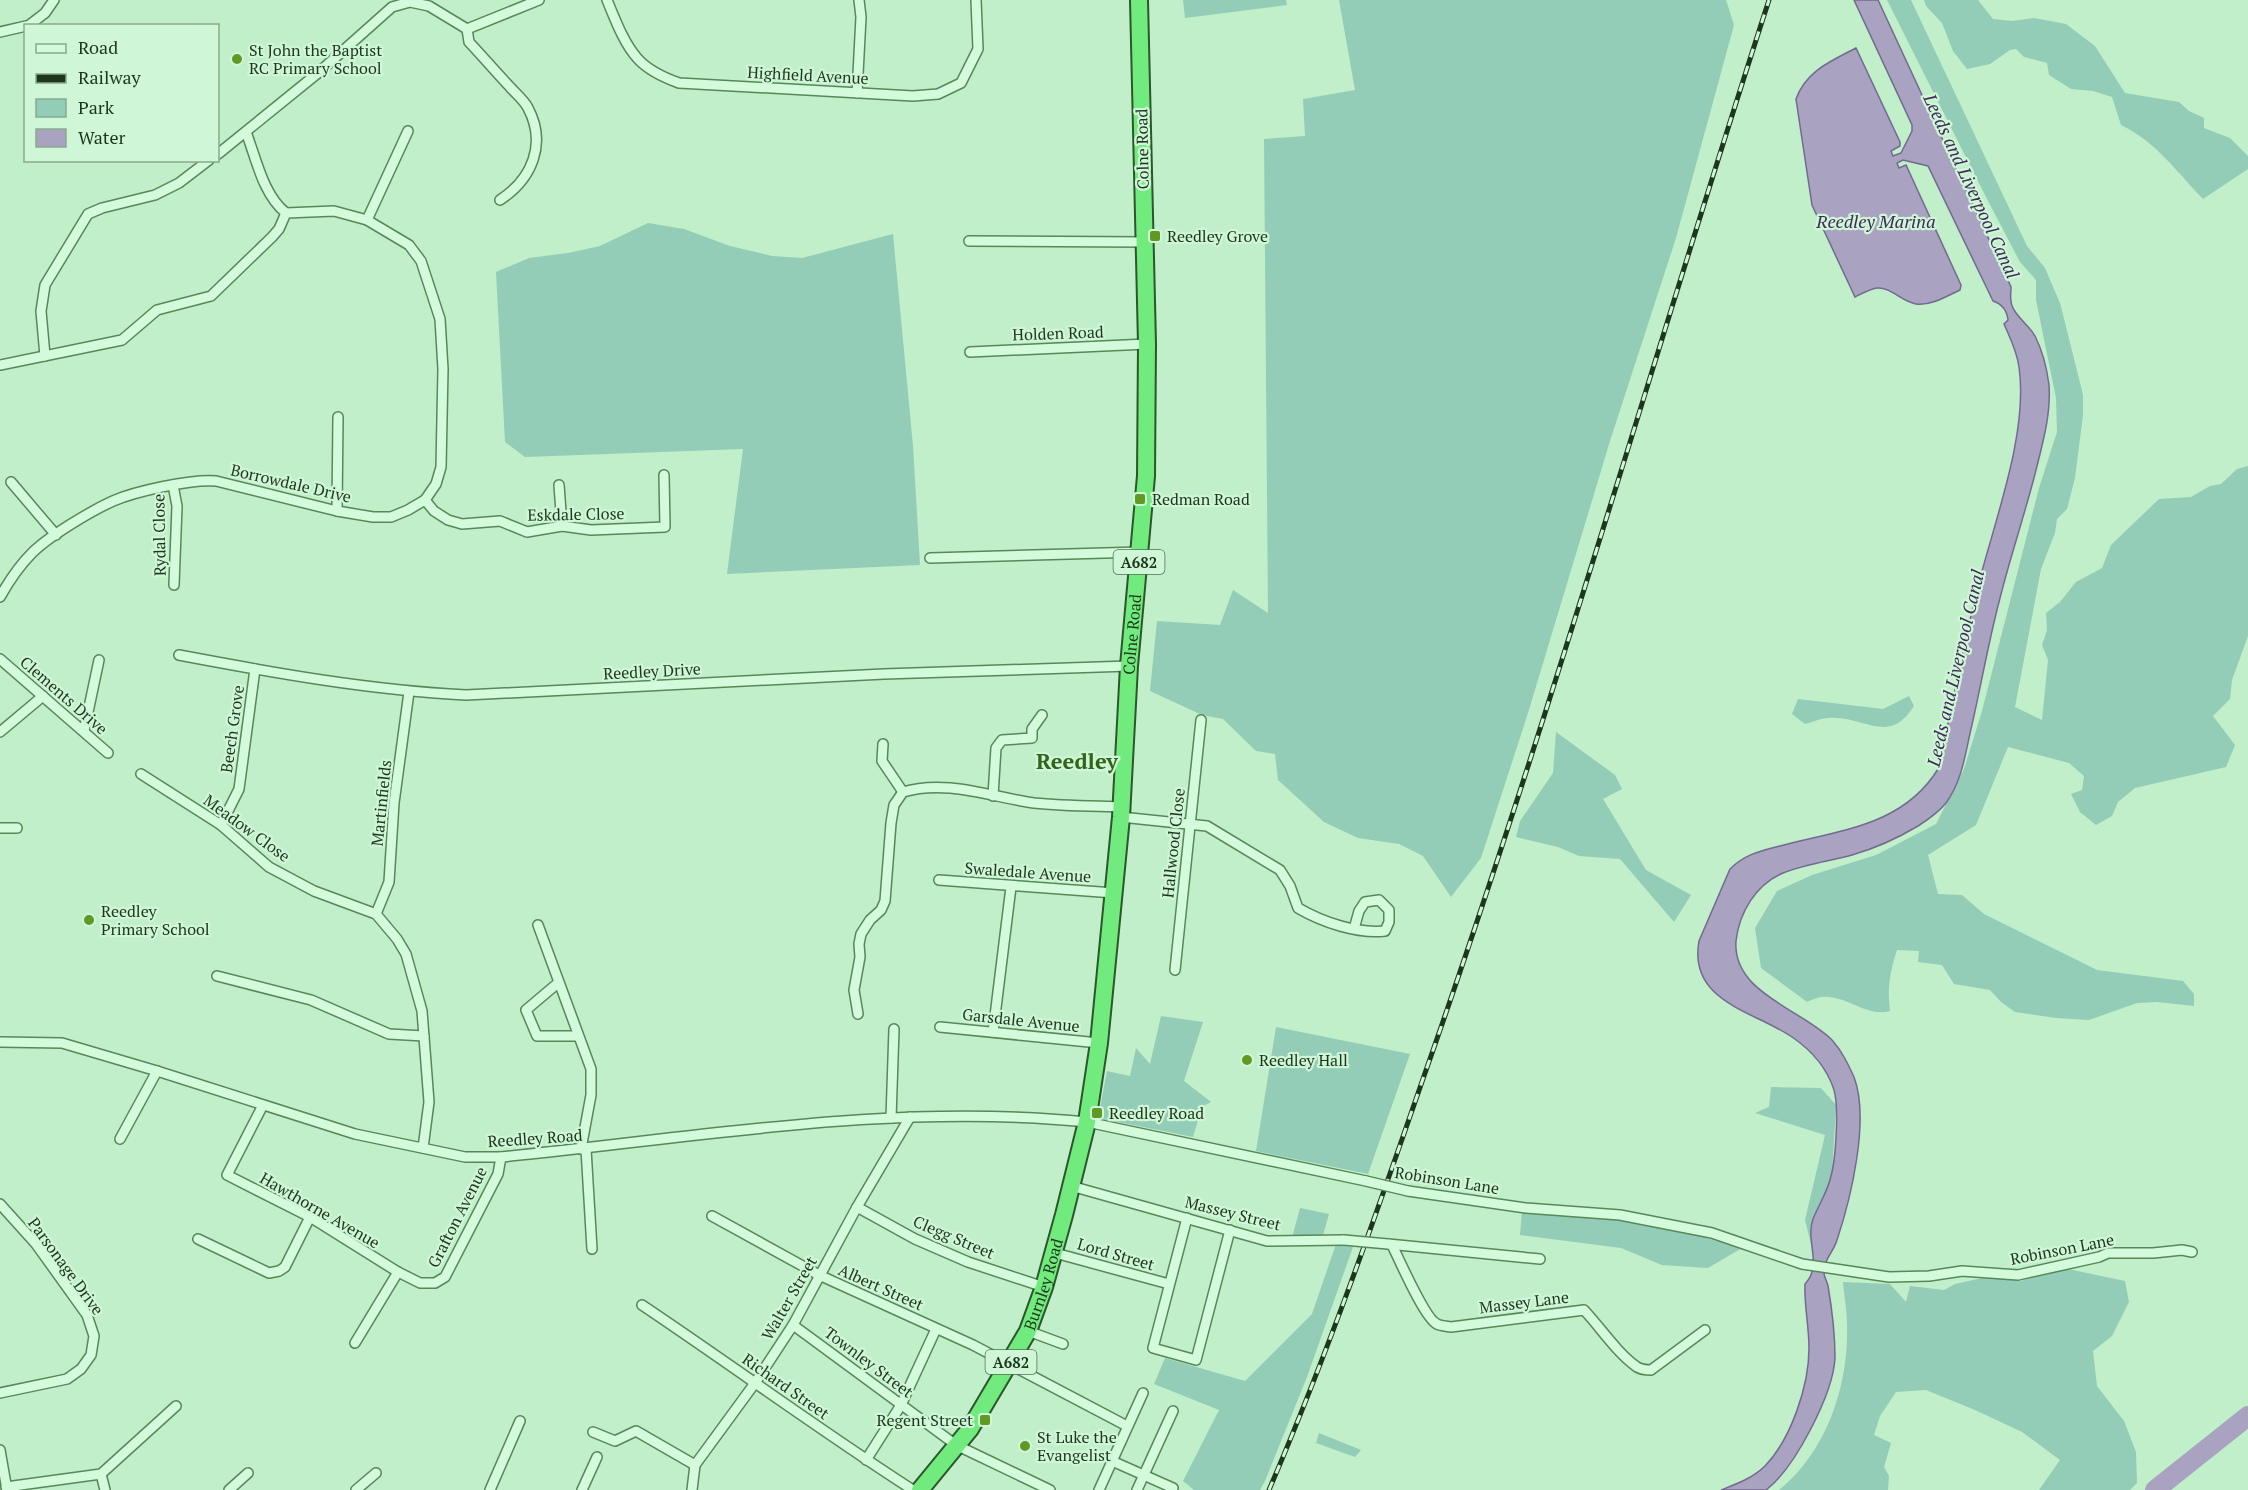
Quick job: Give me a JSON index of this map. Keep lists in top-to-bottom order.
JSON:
{
  "streets": {
    "highway": ["Colne Road", "A682", "Burnley Road"],
    "street": [
      "Highfield Avenue",
      "Holden Road",
      "Borrowdale Drive",
      "Eskdale Close",
      "Rydal Close",
      "Reedley Drive",
      "Clements Drive",
      "Beech Grove",
      "Martinfields",
      "Meadow Close",
      "Hallwood Close",
      "Swaledale Avenue",
      "Garsdale Avenue",
      "Reedley Road",
      "Robinson Lane",
      "Hawthorne Avenue",
      "Massey Street",
      "Grafton Avenue",
      "Clegg Street",
      "Lord Street",
      "Parsonage Drive",
      "Albert Street",
      "Walter Street",
      "Massey Lane",
      "Townley Street",
      "Richard Street"
    ]
  },
  "crossings": [
    ["Colne Road", "Holden Road"],
    ["Colne Road", "Reedley Drive"],
    ["Colne Road", "Swaledale Avenue"],
    ["Colne Road", "Garsdale Avenue"],
    ["Colne Road", "Reedley Road"],
    ["Colne Road", "Robinson Lane"],
    ["Colne Road", "Burnley Road"],
    ["Borrowdale Drive", "Eskdale Close"],
    ["Borrowdale Drive", "Rydal Close"],
    ["Reedley Drive", "Beech Grove"],
    ["Reedley Drive", "Martinfields"],
    ["Beech Grove", "Meadow Close"],
    ["Martinfields", "Meadow Close"],
    ["Meadow Close", "Reedley Road"],
    ["Reedley Road", "Robinson Lane"],
    ["Reedley Road", "Hawthorne Avenue"],
    ["Reedley Road", "Grafton Avenue"],
    ["Reedley Road", "Burnley Road"],
    ["Reedley Road", "Walter Street"],
    ["Robinson Lane", "Burnley Road"],
    ["Hawthorne Avenue", "Grafton Avenue"],
    ["Massey Street", "Burnley Road"],
    ["Massey Street", "Massey Lane"],
    ["Clegg Street", "Burnley Road"],
    ["Clegg Street", "Walter Street"],
    ["Lord Street", "Burnley Road"],
    ["Burnley Road", "Albert Street"],
    ["Burnley Road", "Townley Street"],
    ["Albert Street", "Walter Street"],
    ["Walter Street", "Townley Street"],
    ["Walter Street", "Richard Street"]
  ],
  "districts": ["Reedley"],
  "water": ["Leeds and Liverpool Canal", "Reedley Marina"],
  "places": {
    "other": [
      "St John the Baptist RC Primary School",
      "Reedley Primary School",
      "Reedley Hall",
      "St Luke the Evangelist"
    ],
    "transit": [
      "Reedley Grove",
      "Redman Road",
      "Reedley Road",
      "Regent Street"
    ]
  },
  "legend": [
    "Road",
    "Railway",
    "Park",
    "Water"
  ]
}
